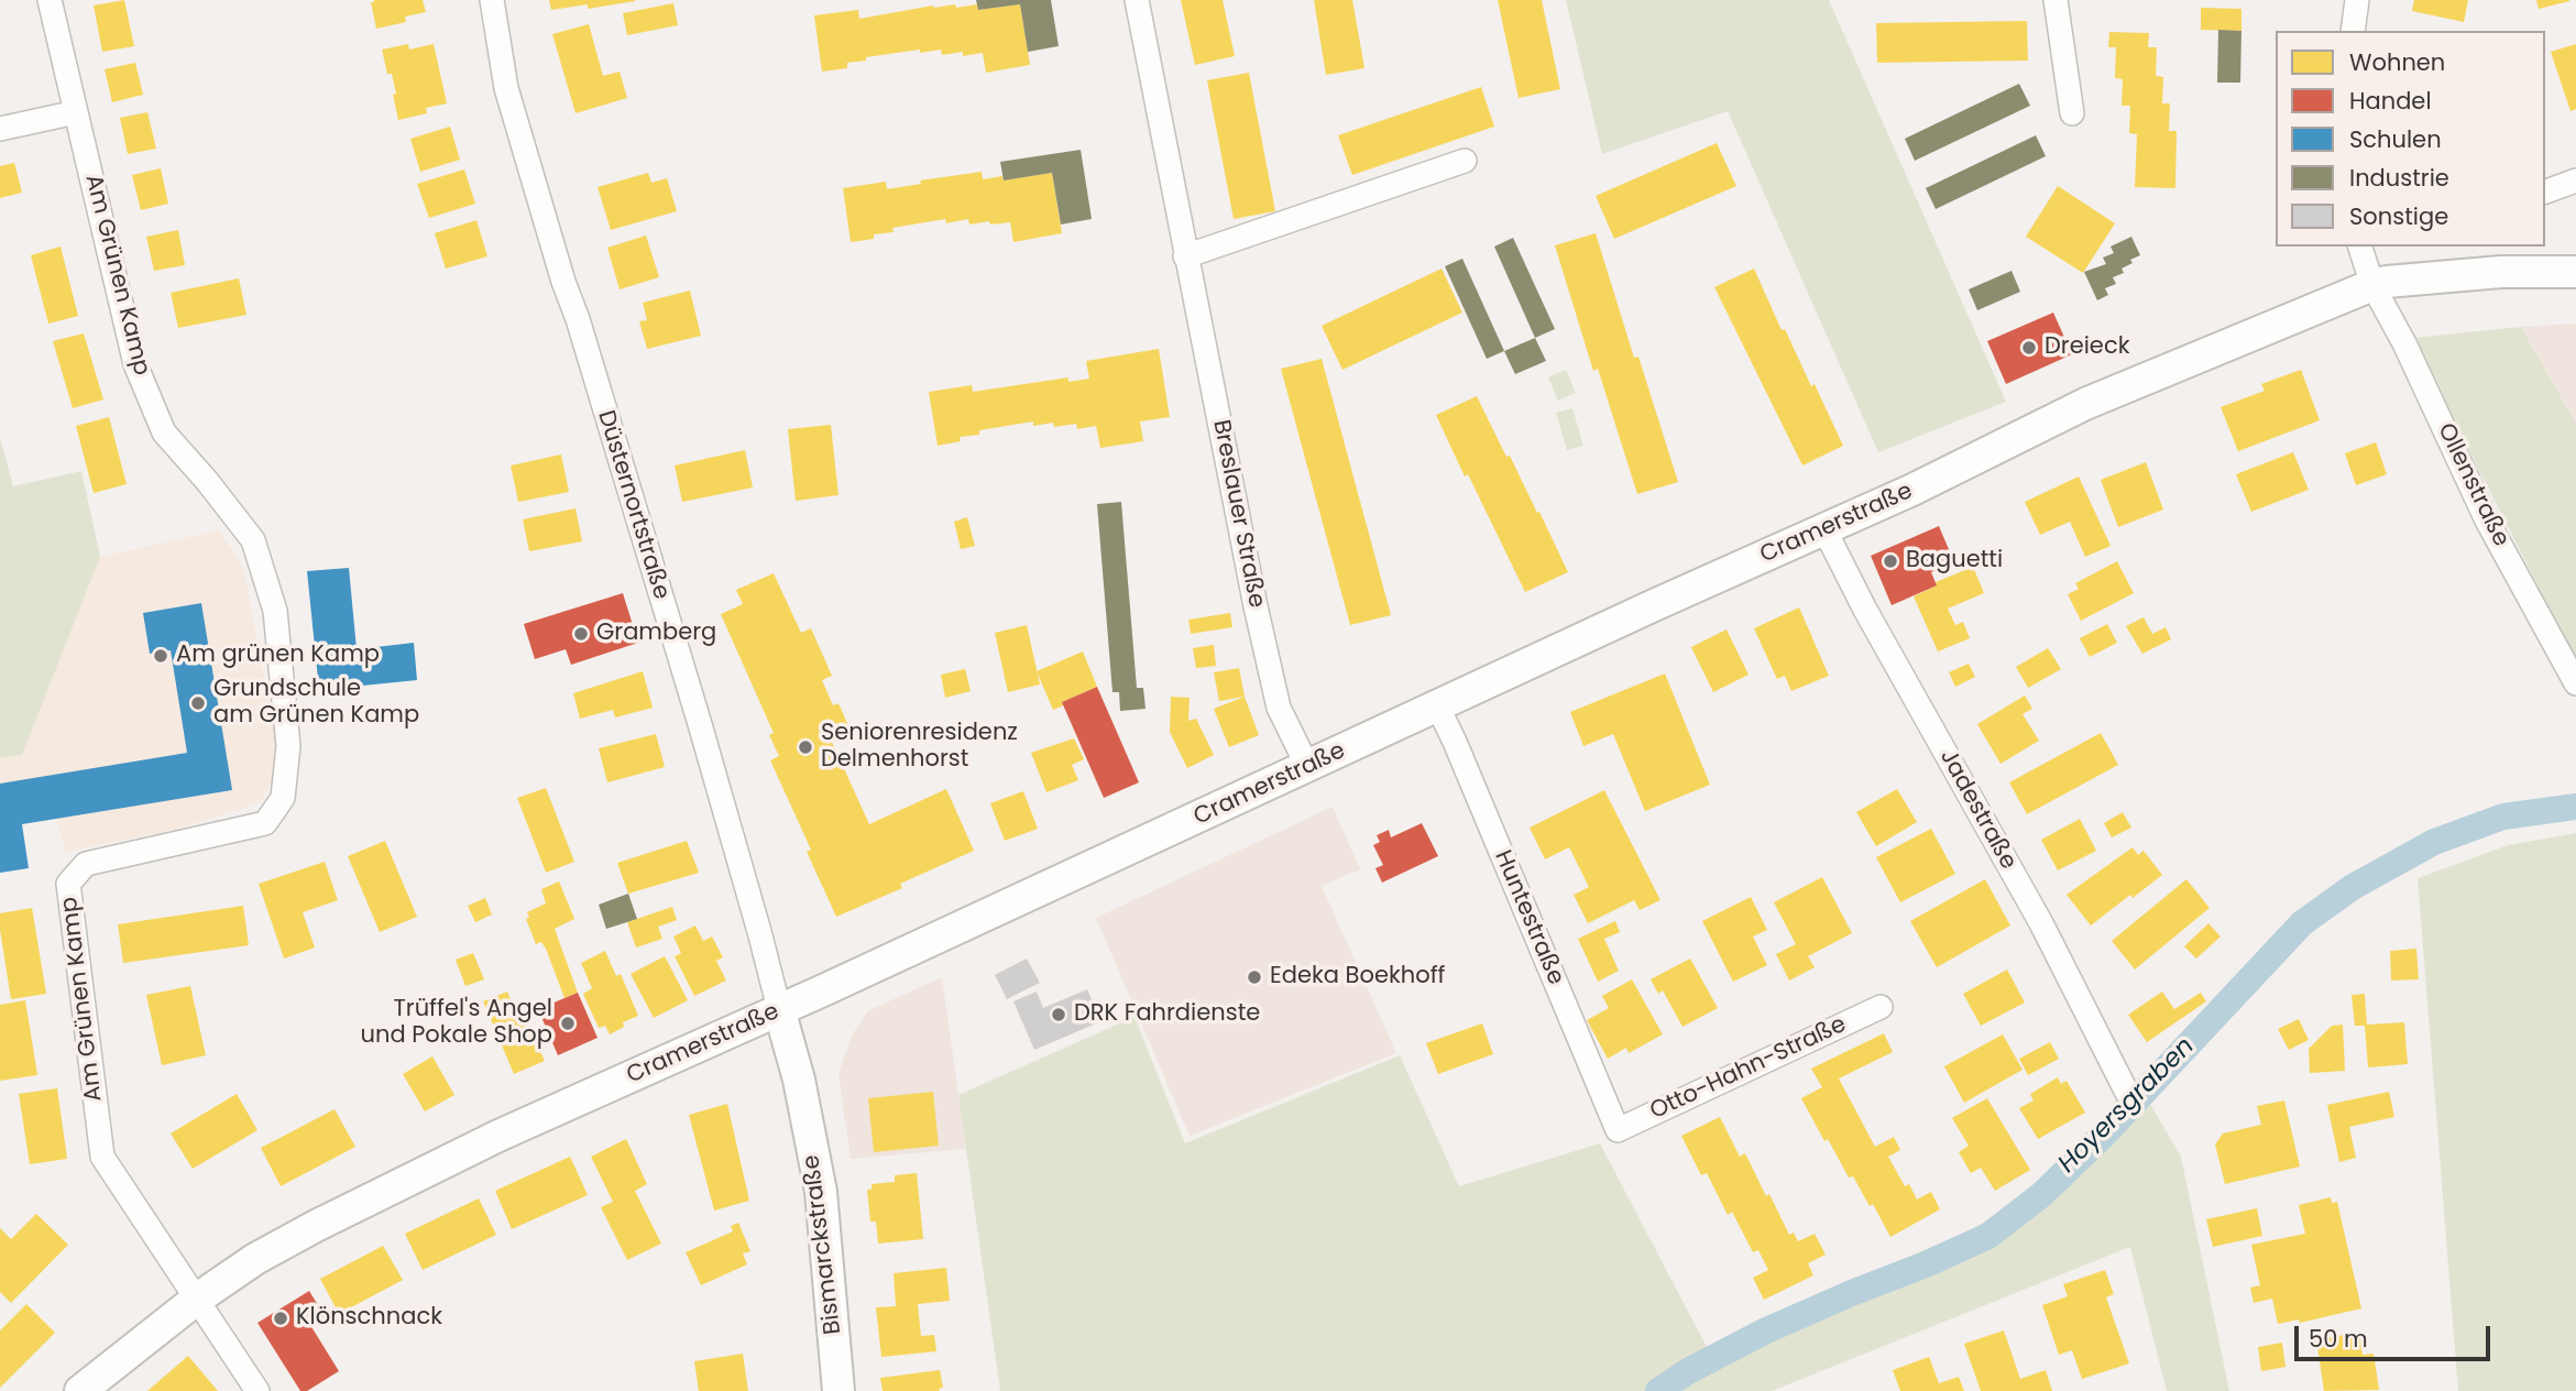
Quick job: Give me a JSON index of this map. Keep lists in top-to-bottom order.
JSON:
{
  "streets": {
    "main road": ["Cramerstraße", "Bismarckstraße"],
    "street": [
      "Am Grünen Kamp",
      "Ollenstraße",
      "Düsternortstraße",
      "Breslauer Straße",
      "Jadestraße",
      "Huntestraße",
      "Otto-Hahn-Straße"
    ]
  },
  "crossings": [
    ["Am Grünen Kamp", "Cramerstraße"],
    ["Ollenstraße", "Cramerstraße"],
    ["Düsternortstraße", "Cramerstraße"],
    ["Düsternortstraße", "Bismarckstraße"],
    ["Breslauer Straße", "Cramerstraße"],
    ["Cramerstraße", "Jadestraße"],
    ["Cramerstraße", "Huntestraße"],
    ["Cramerstraße", "Bismarckstraße"],
    ["Huntestraße", "Otto-Hahn-Straße"]
  ],
  "water": ["Hoyersgraben"],
  "places": [
    "Dreieck",
    "Baguetti",
    "Gramberg",
    "Am grünen Kamp",
    "Grundschule am Grünen Kamp",
    "Seniorenresidenz Delmenhorst",
    "Edeka Boekhoff",
    "DRK Fahrdienste",
    "Trüffel's Angel und Pokale Shop",
    "Klönschnack"
  ],
  "legend": [
    "Wohnen",
    "Handel",
    "Schulen",
    "Industrie",
    "Sonstige"
  ],
  "scale_bar": "50 m"
}
